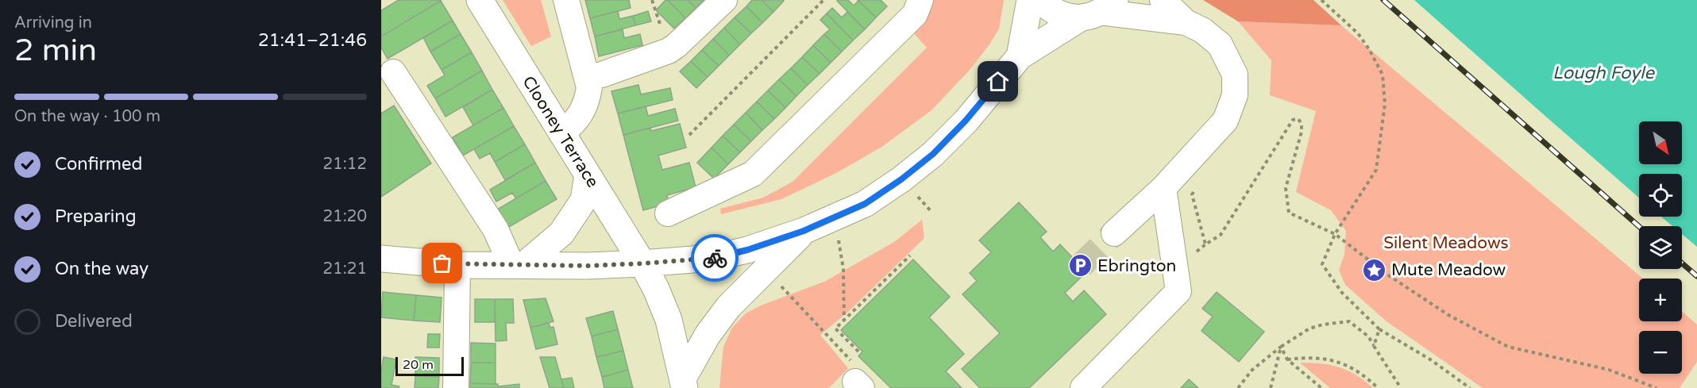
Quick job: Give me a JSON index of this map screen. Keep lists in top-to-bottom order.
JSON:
{
  "streets": {
    "main road": ["Clooney Terrace"]
  },
  "water": ["Lough Foyle"],
  "parks": ["Silent Meadows"],
  "places": {
    "parking": ["Ebrington"],
    "place": ["Mute Meadow"]
  },
  "scale_bar": "20 m",
  "north": "bottom right",
  "page": {
    "heading": ["2 min", "Arriving in", "21:41–21:46"],
    "bar": "On the way · 100 m",
    "map_buttons": ["+", "−"],
    "list": [
      ["Confirmed", "21:12"],
      ["Preparing", "21:20"],
      ["On the way", "21:21"],
      "Delivered"
    ],
    "scale": "20 m"
  }
}
